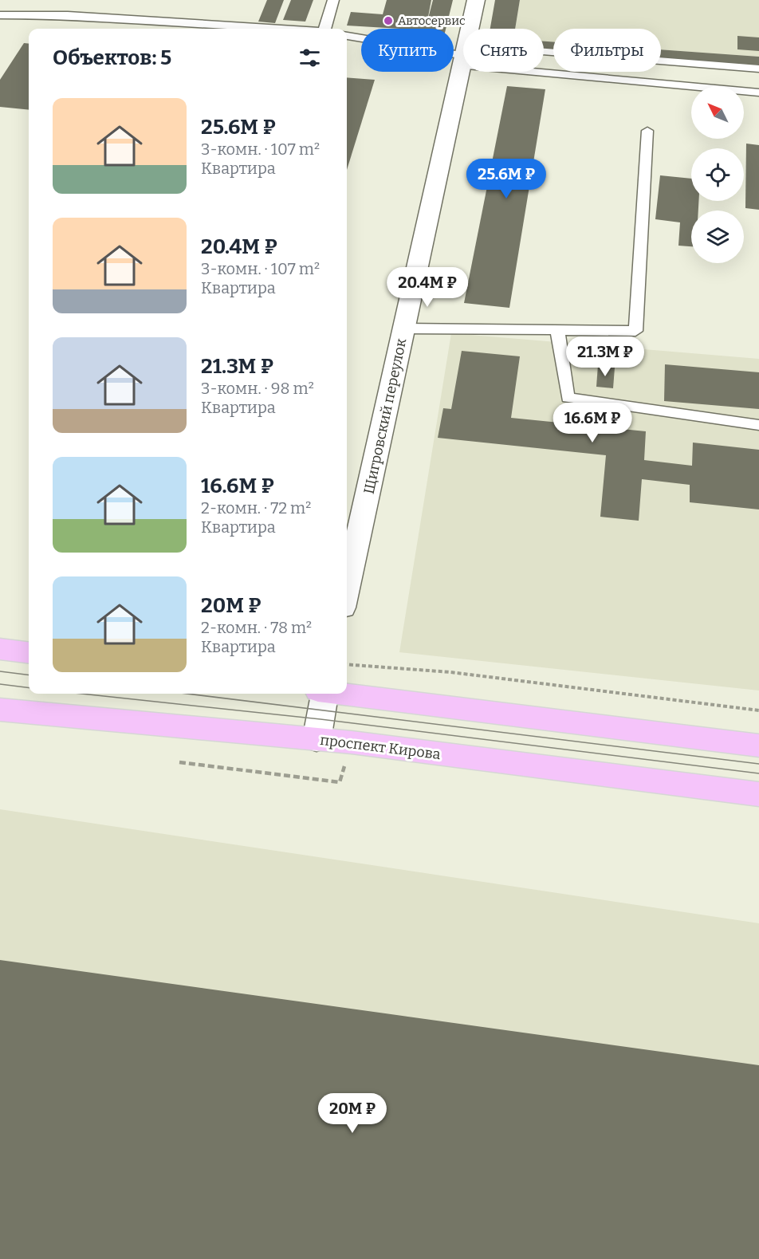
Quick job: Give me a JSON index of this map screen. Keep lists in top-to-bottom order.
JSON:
{
  "streets": {
    "main road": ["проспект Кирова"],
    "street": ["Щигровский переулок"]
  },
  "places": ["Автосервис"],
  "north": "top left",
  "page": {
    "chip": ["Купить", "Снять", "Фильтры"],
    "heading": "Объектов: 5",
    "list": [
      {
        "name": "25.6M ₽",
        "note": "3-комн. · 107 m² · Квартира"
      },
      {
        "name": "20.4M ₽",
        "note": "3-комн. · 107 m² · Квартира"
      },
      {
        "name": "21.3M ₽",
        "note": "3-комн. · 98 m² · Квартира"
      },
      {
        "name": "16.6M ₽",
        "note": "2-комн. · 72 m² · Квартира"
      },
      {
        "name": "20M ₽",
        "note": "2-комн. · 78 m² · Квартира"
      }
    ],
    "price": [
      "25.6M ₽",
      "20.4M ₽",
      "21.3M ₽",
      "16.6M ₽",
      "20M ₽"
    ]
  }
}
